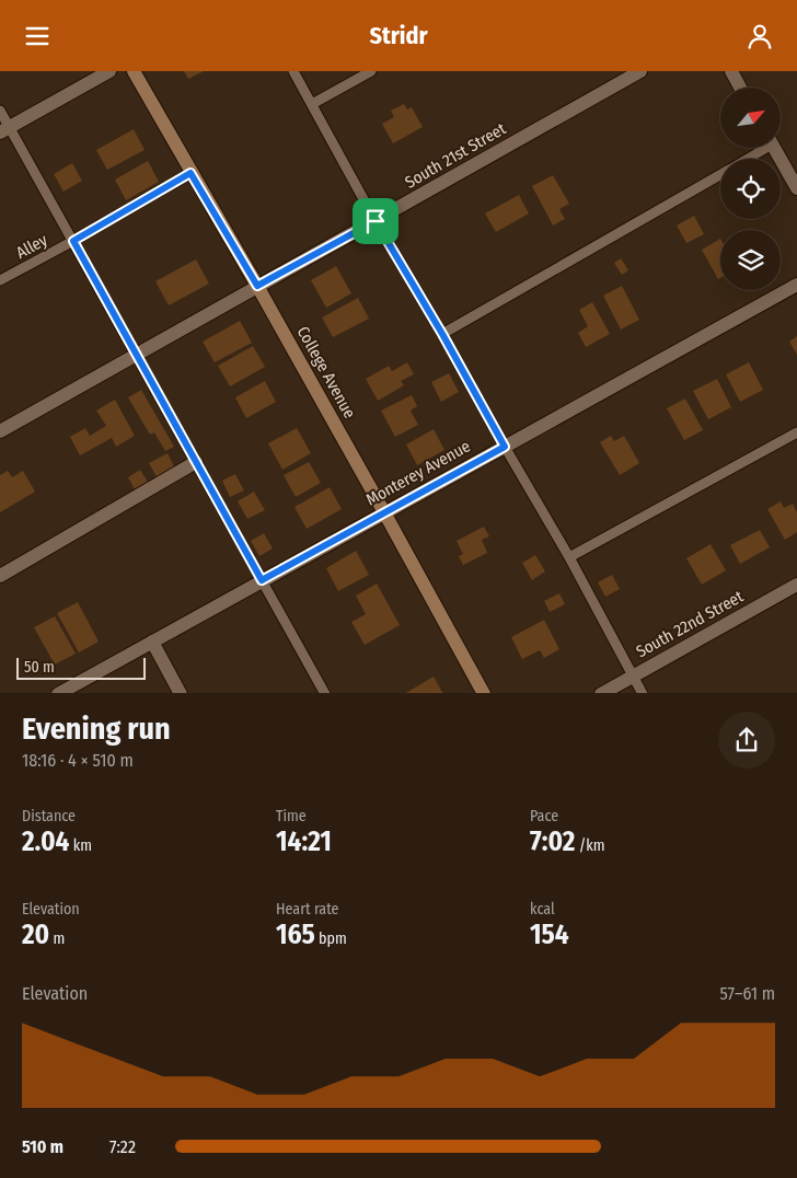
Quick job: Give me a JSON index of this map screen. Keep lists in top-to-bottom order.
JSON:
{
  "streets": {
    "street": [
      "South 21st Street",
      "College Avenue",
      "Monterey Avenue",
      "South 22nd Street"
    ],
    "lane": ["Alley"]
  },
  "crossings": [
    ["South 21st Street", "College Avenue"],
    ["Alley", "College Avenue"],
    ["College Avenue", "Monterey Avenue"]
  ],
  "scale_bar": "50 m",
  "north": "top right",
  "page": {
    "header": "Stridr",
    "scale": "50 m",
    "heading": ["Evening run", "18:16 · 4 × 510 m"],
    "stats": [
      ["Distance", "2.04 km"],
      ["Time", "14:21"],
      ["Pace", "7:02 /km"],
      ["Elevation", "20 m"],
      ["Heart rate", "165 bpm"],
      ["kcal", "154"]
    ],
    "chart": ["Elevation", "57–61 m"],
    "list": [
      {
        "name": "510 m",
        "note": "7:22"
      }
    ]
  }
}
